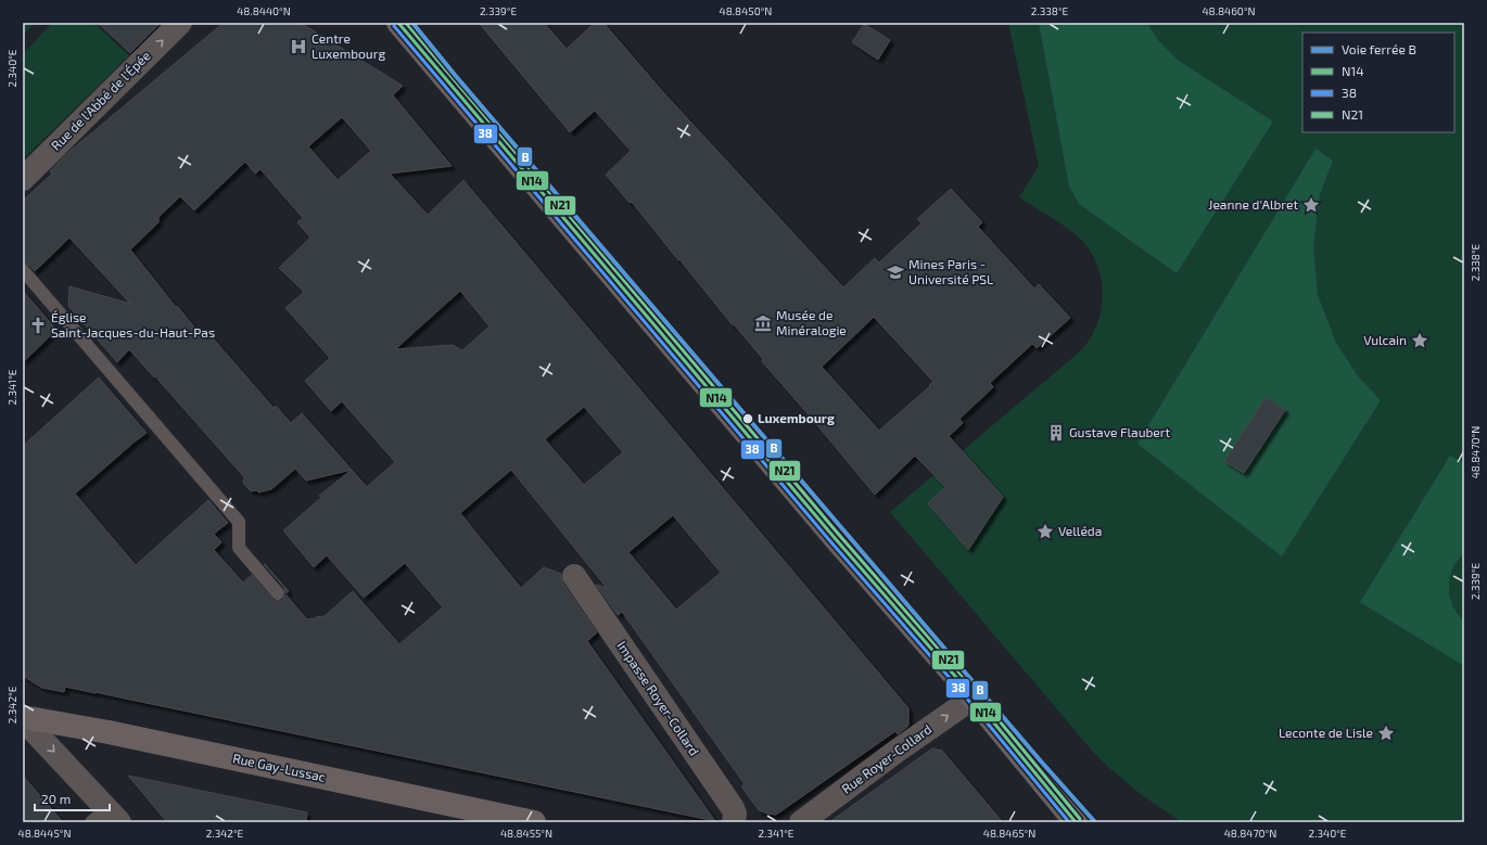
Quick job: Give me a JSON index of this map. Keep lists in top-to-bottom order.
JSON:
{
  "streets": {
    "street": [
      "Rue de l'Abbé de l'Épée",
      "Impasse Royer-Collard",
      "Rue Royer-Collard",
      "Rue Gay-Lussac"
    ]
  },
  "one_way": ["Rue de l'Abbé de l'Épée", "Rue Royer-Collard"],
  "places": {
    "hospital": ["Centre Luxembourg"],
    "place": [
      "Jeanne d'Albret",
      "Vulcain",
      "Velléda",
      "Leconte de Lisle"
    ],
    "school or university": ["Mines Paris - Université PSL"],
    "museum": ["Musée de Minéralogie"],
    "church": ["Église Saint-Jacques-du-Haut-Pas"],
    "other": ["Luxembourg"],
    "building": ["Gustave Flaubert"]
  },
  "lines": [
    "rail line B",
    "transit line N14",
    "transit line N21",
    "transit line 38"
  ],
  "legend": [
    "Voie ferrée B",
    "N14",
    "38",
    "N21"
  ],
  "scale_bar": "20 m",
  "coordinates": [
    "48.8440°N",
    "2.339°E",
    "48.8450°N",
    "2.338°E",
    "48.8460°N",
    "2.340°E",
    "2.341°E",
    "48.8470°N",
    "2.342°E",
    "48.8445°N",
    "48.8455°N",
    "48.8465°N"
  ]
}
